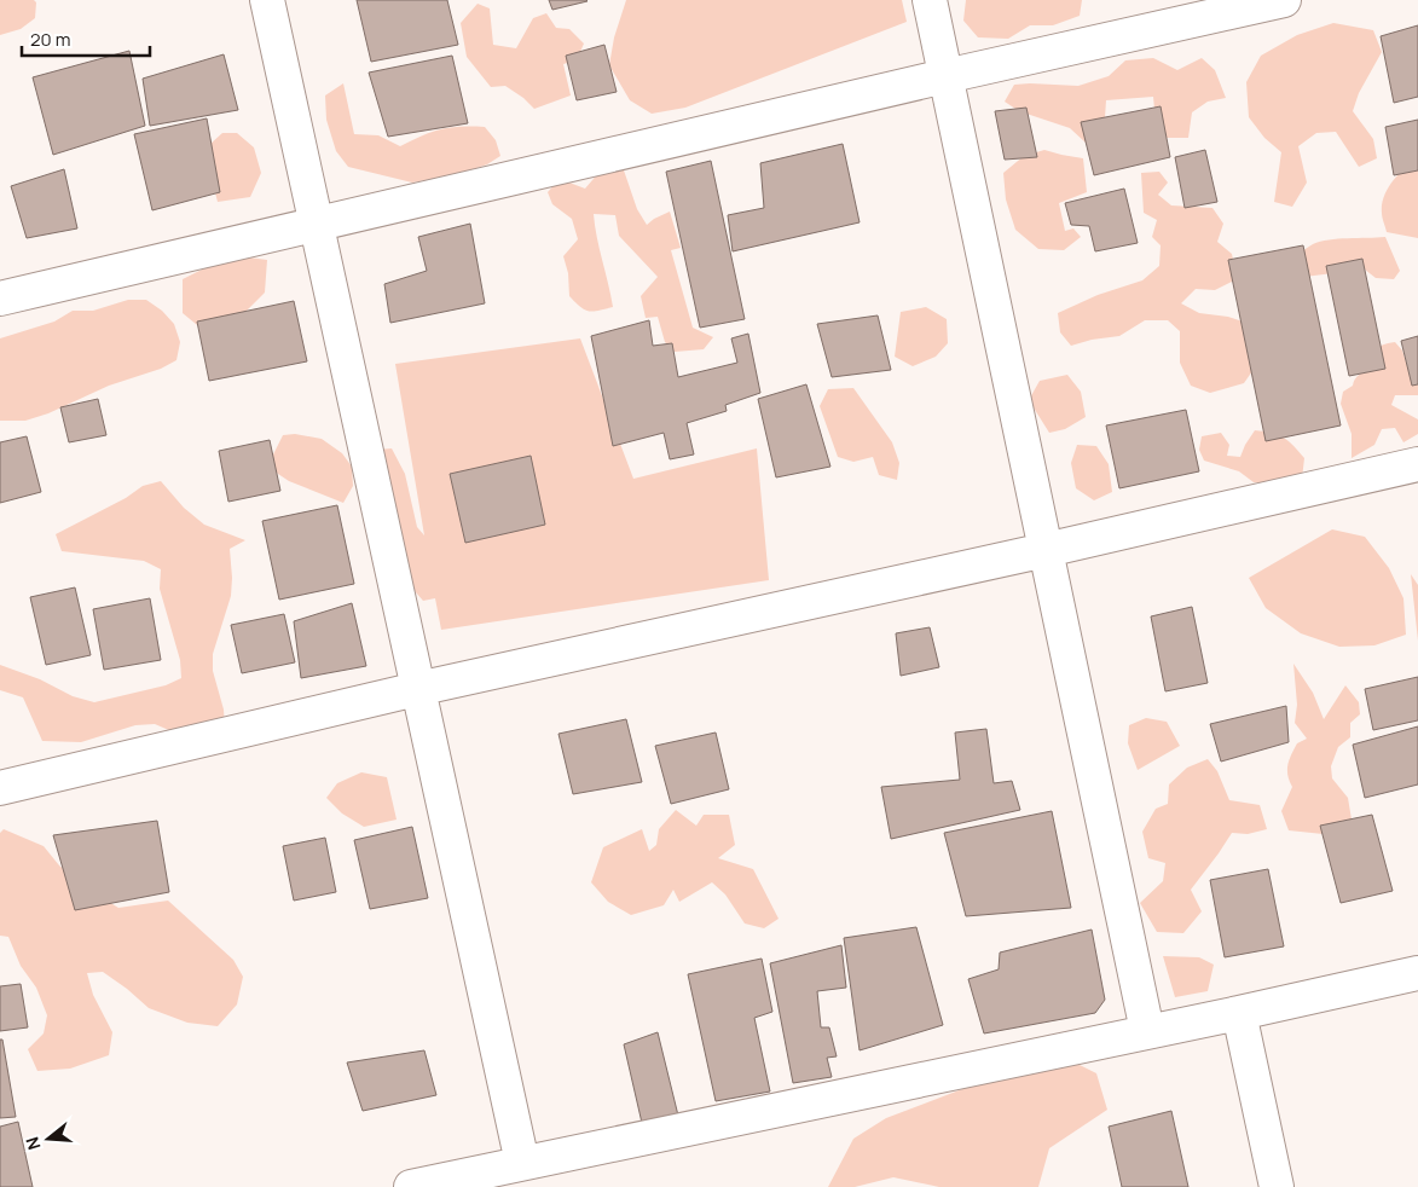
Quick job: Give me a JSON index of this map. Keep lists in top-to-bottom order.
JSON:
{
  "scale_bar": "20 m",
  "north": "left"
}
